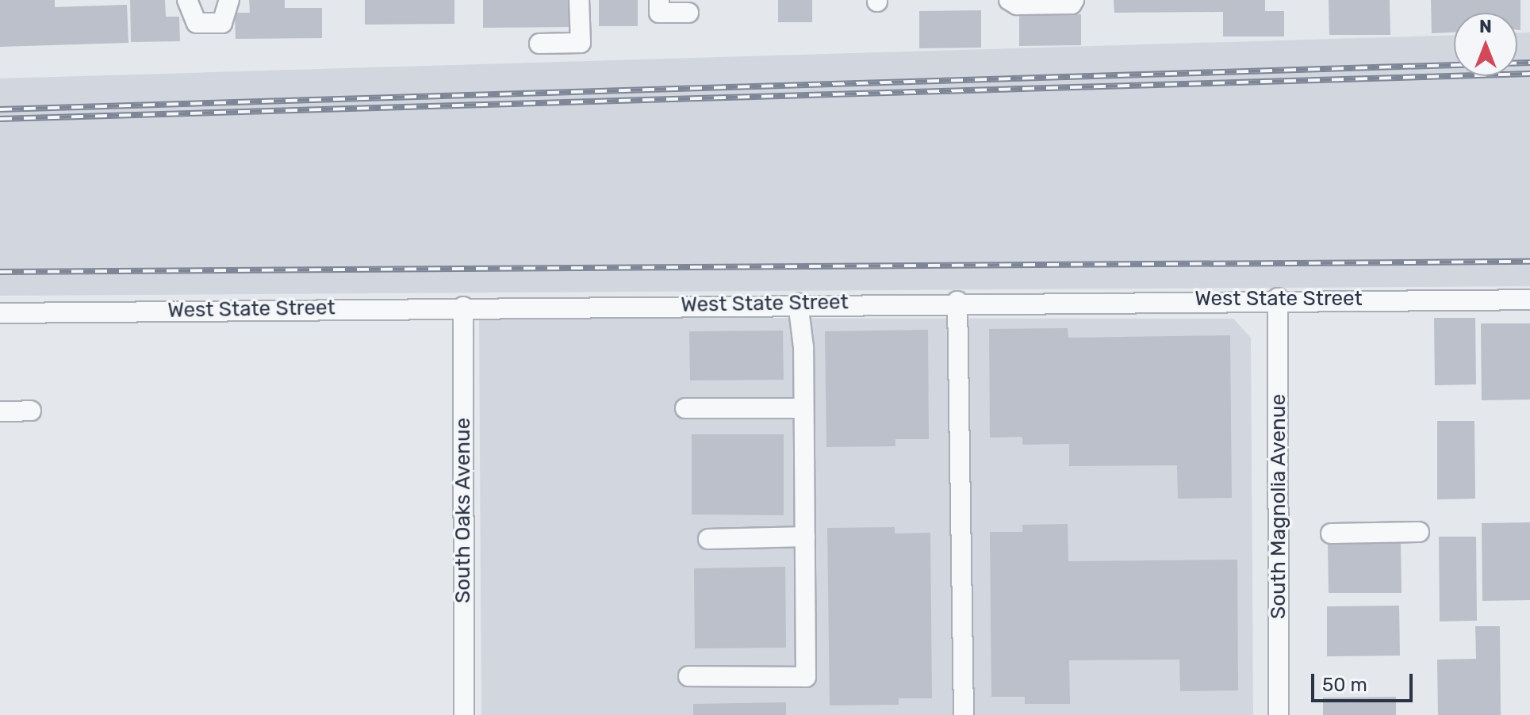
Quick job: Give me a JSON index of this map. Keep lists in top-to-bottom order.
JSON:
{
  "streets": {
    "street": ["West State Street", "South Magnolia Avenue", "South Oaks Avenue"]
  },
  "crossings": [
    ["West State Street", "South Magnolia Avenue"],
    ["West State Street", "South Oaks Avenue"]
  ],
  "scale_bar": "50 m",
  "north": "top"
}
